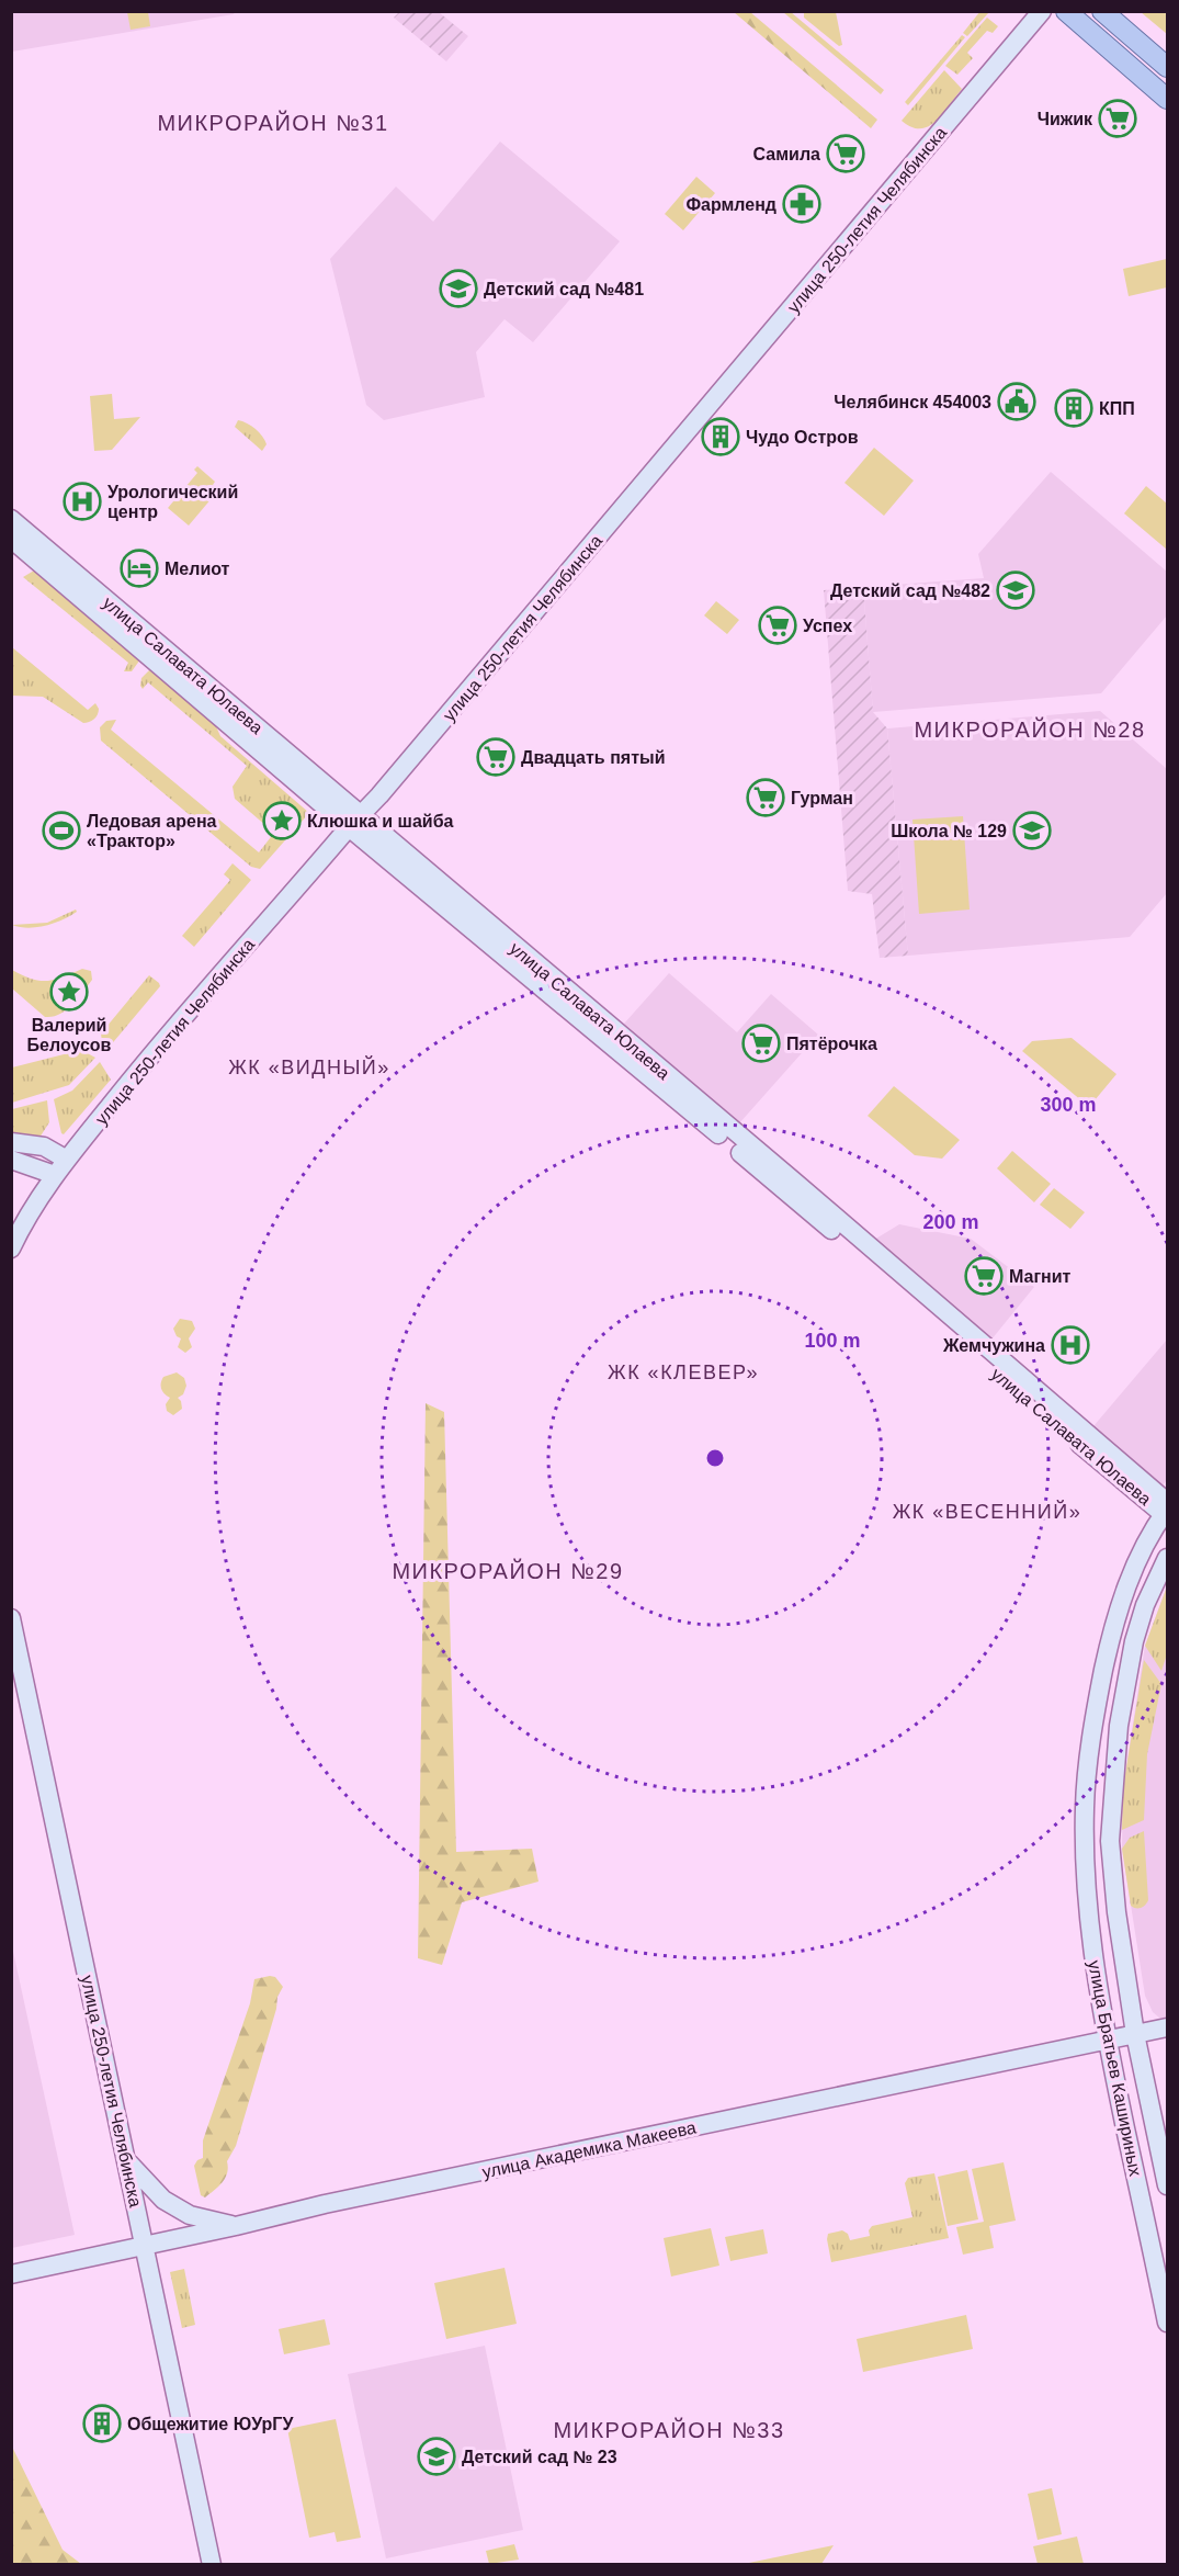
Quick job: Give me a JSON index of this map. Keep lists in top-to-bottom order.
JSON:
{
  "streets": {
    "street": [
      "улица 250-летия Челябинска",
      "улица Салавата Юлаева",
      "улица Братьев Кашириных",
      "улица Академика Макеева"
    ]
  },
  "crossings": [
    ["улица 250-летия Челябинска", "улица Салавата Юлаева"],
    ["улица 250-летия Челябинска", "улица Академика Макеева"],
    ["улица Салавата Юлаева", "улица Братьев Кашириных"],
    ["улица Братьев Кашириных", "улица Академика Макеева"]
  ],
  "districts": [
    "МИКРОРАЙОН №31",
    "МИКРОРАЙОН №28",
    "ЖК «ВИДНЫЙ»",
    "ЖК «КЛЕВЕР»",
    "ЖК «ВЕСЕННИЙ»",
    "МИКРОРАЙОН №29",
    "МИКРОРАЙОН №33"
  ],
  "places": {
    "supermarket": [
      "Чижик",
      "Самила",
      "Успех",
      "Двадцать пятый",
      "Гурман",
      "Пятёрочка",
      "Магнит"
    ],
    "pharmacy": ["Фармленд"],
    "school or university": [
      "Детский сад №481",
      "Детский сад №482",
      "Школа № 129",
      "Детский сад № 23"
    ],
    "public building": ["Челябинск 454003"],
    "building": ["КПП", "Чудо Остров", "Общежитие ЮУрГУ"],
    "hospital": ["Урологический центр", "Жемчужина"],
    "hotel": ["Мелиот"],
    "place": ["Клюшка и шайба", "Валерий Белоусов"],
    "sports": ["Ледовая арена «Трактор»"]
  },
  "rings": ["300 m", "200 m", "100 m"]
}
